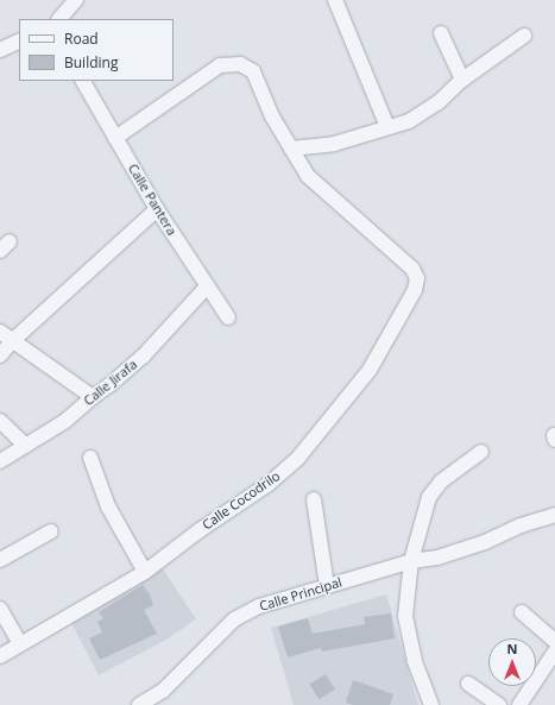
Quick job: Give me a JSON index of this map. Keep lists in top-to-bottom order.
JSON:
{
  "streets": {
    "street": [
      "Calle Pantera",
      "Calle Jirafa",
      "Calle Cocodrilo",
      "Calle Principal"
    ]
  },
  "crossings": [
    ["Calle Pantera", "Calle Jirafa"]
  ],
  "legend": ["Road", "Building"],
  "north": "top"
}
